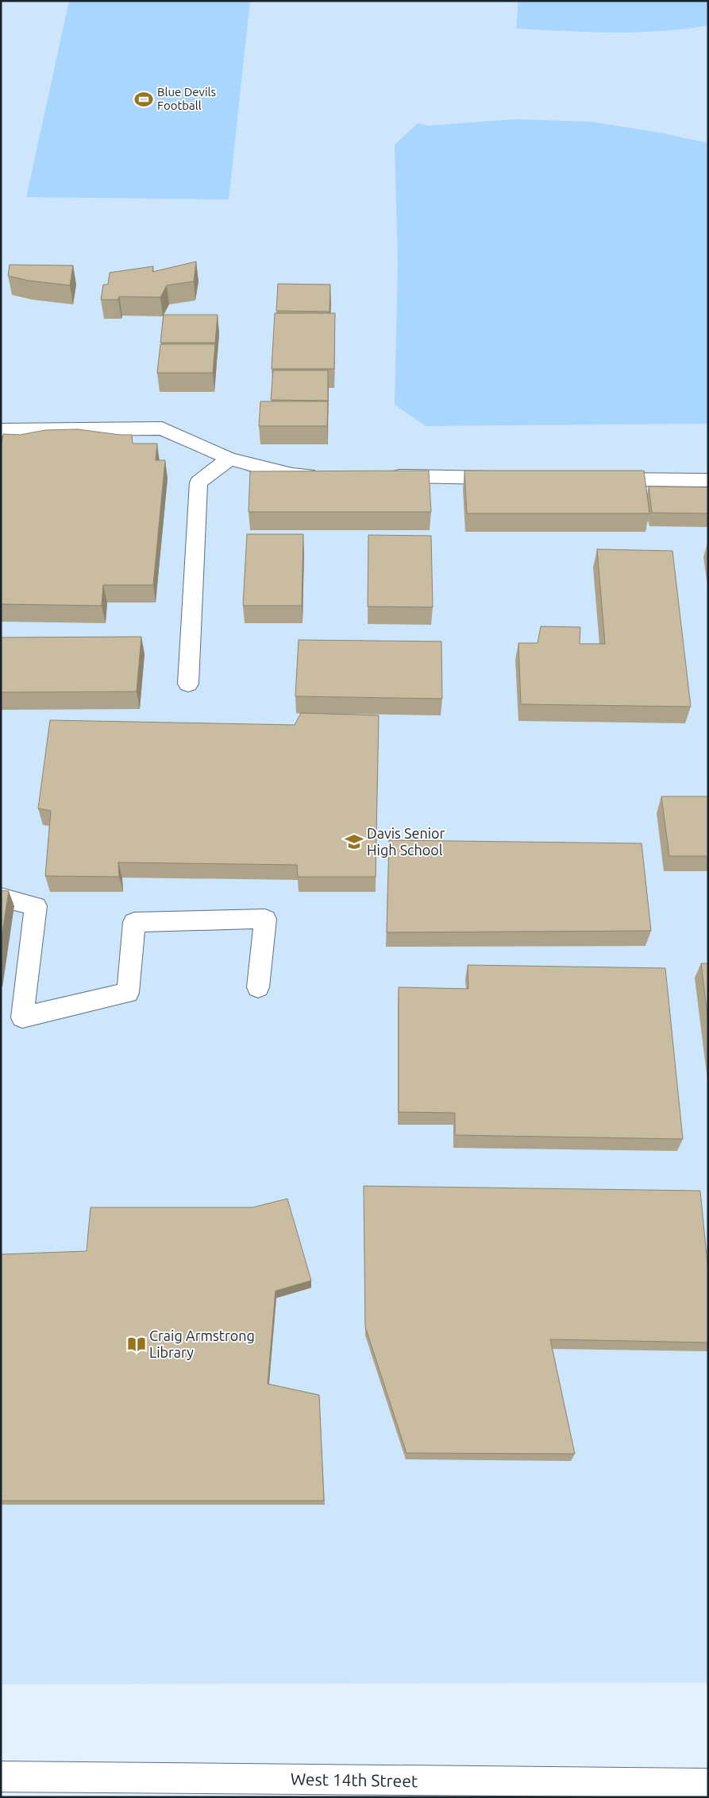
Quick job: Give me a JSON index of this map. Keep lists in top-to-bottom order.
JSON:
{
  "streets": {
    "street": ["West 14th Street"]
  },
  "places": {
    "sports": ["Blue Devils Football"],
    "school or university": ["Davis Senior High School"],
    "library": ["Craig Armstrong Library"]
  }
}
